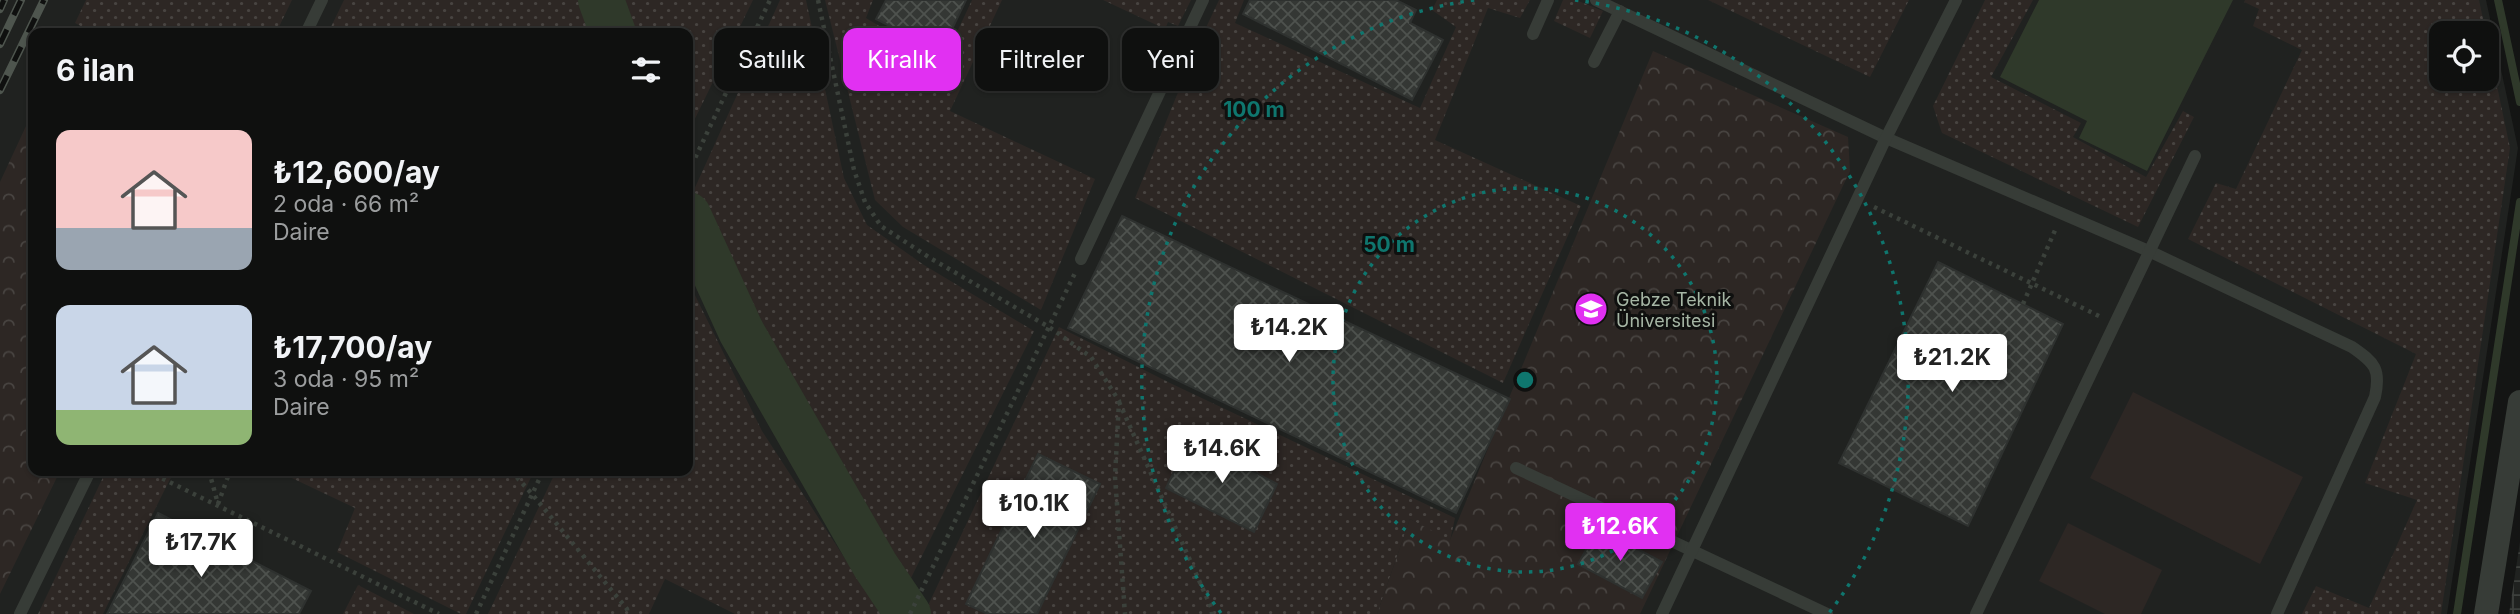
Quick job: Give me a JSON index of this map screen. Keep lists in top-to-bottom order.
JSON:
{
  "places": {
    "school or university": ["Gebze Teknik Üniversitesi"]
  },
  "page": {
    "chip": [
      "Satılık",
      "Kiralık",
      "Filtreler",
      "Yeni"
    ],
    "heading": "6 ilan",
    "list": [
      {
        "name": "₺12,600/ay",
        "note": "2 oda · 66 m² · Daire"
      },
      {
        "name": "₺17,700/ay",
        "note": "3 oda · 95 m² · Daire"
      }
    ],
    "price": [
      "₺14.2K",
      "₺21.2K",
      "₺14.6K",
      "₺10.1K",
      "₺12.6K",
      "₺17.7K"
    ]
  },
  "rings": ["100 m", "50 m"]
}
